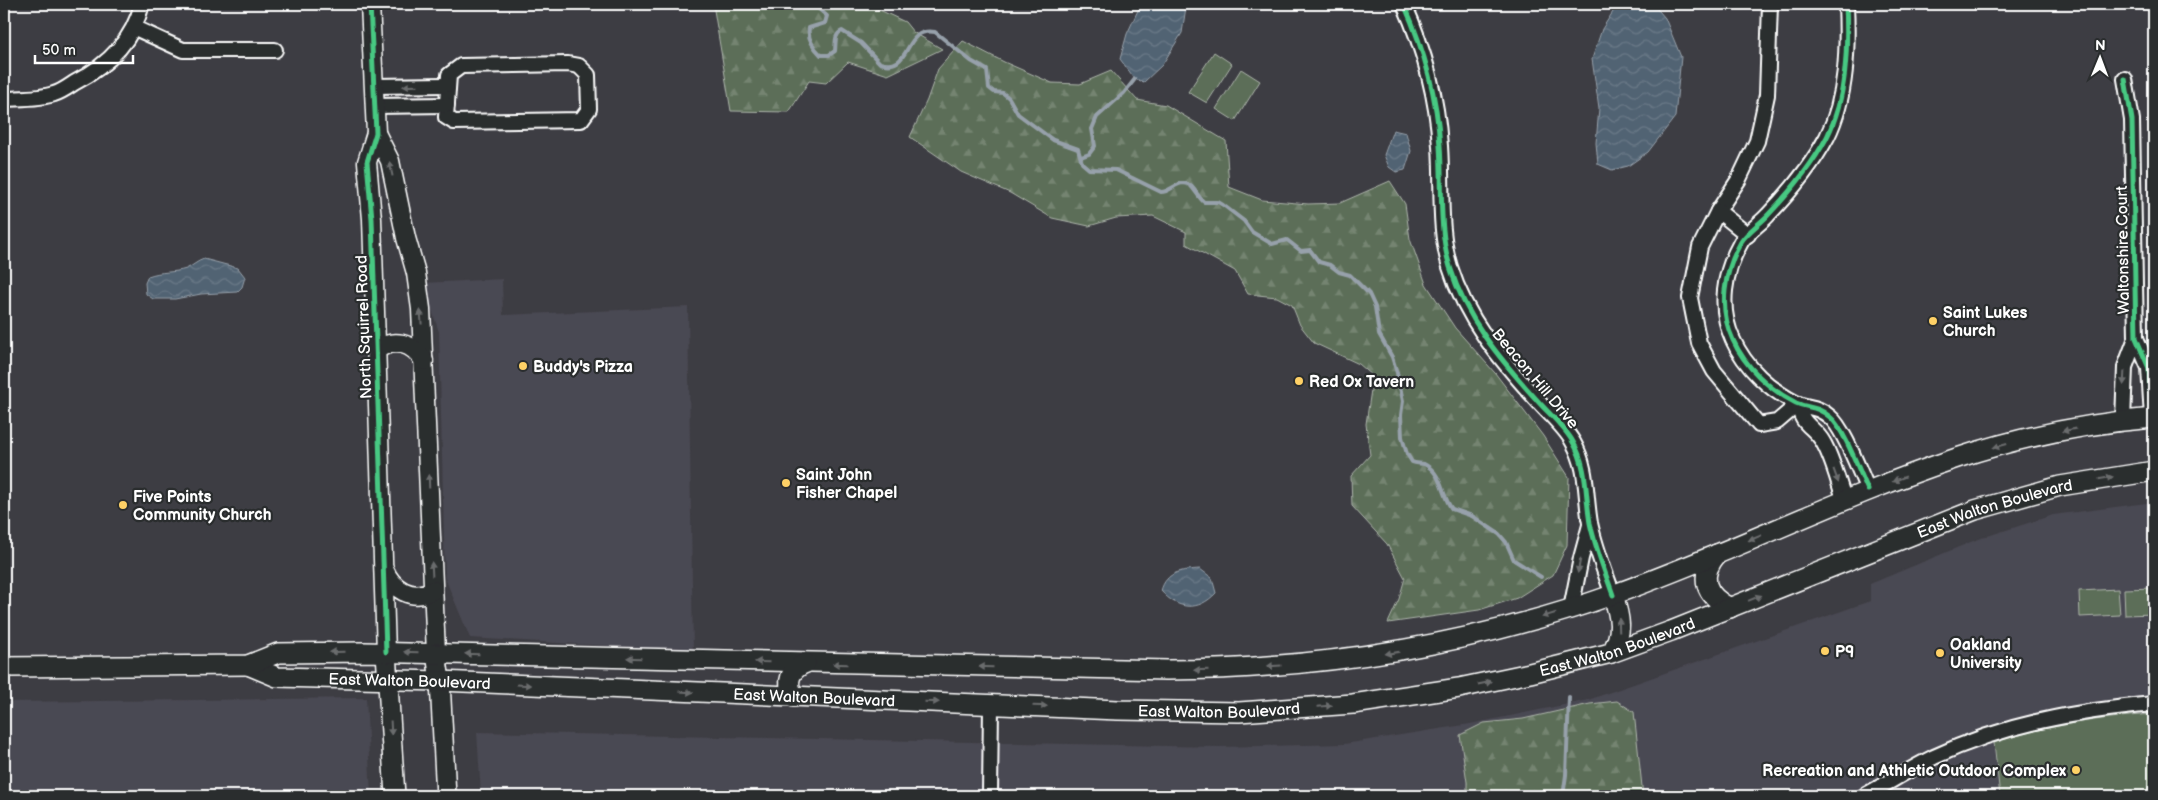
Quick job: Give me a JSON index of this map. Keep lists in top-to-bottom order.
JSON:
{
  "streets": {
    "main road": ["North Squirrel Road", "East Walton Boulevard"],
    "street": ["Waltonshire Court", "Beacon Hill Drive"]
  },
  "crossings": [
    ["Waltonshire Court", "East Walton Boulevard"],
    ["North Squirrel Road", "East Walton Boulevard"],
    ["Beacon Hill Drive", "East Walton Boulevard"]
  ],
  "places": [
    "Saint Lukes Church",
    "Buddy's Pizza",
    "Red Ox Tavern",
    "Saint John Fisher Chapel",
    "Five Points Community Church",
    "P9",
    "Oakland University",
    "Recreation and Athletic Outdoor Complex"
  ],
  "scale_bar": "50 m",
  "north": "top"
}
